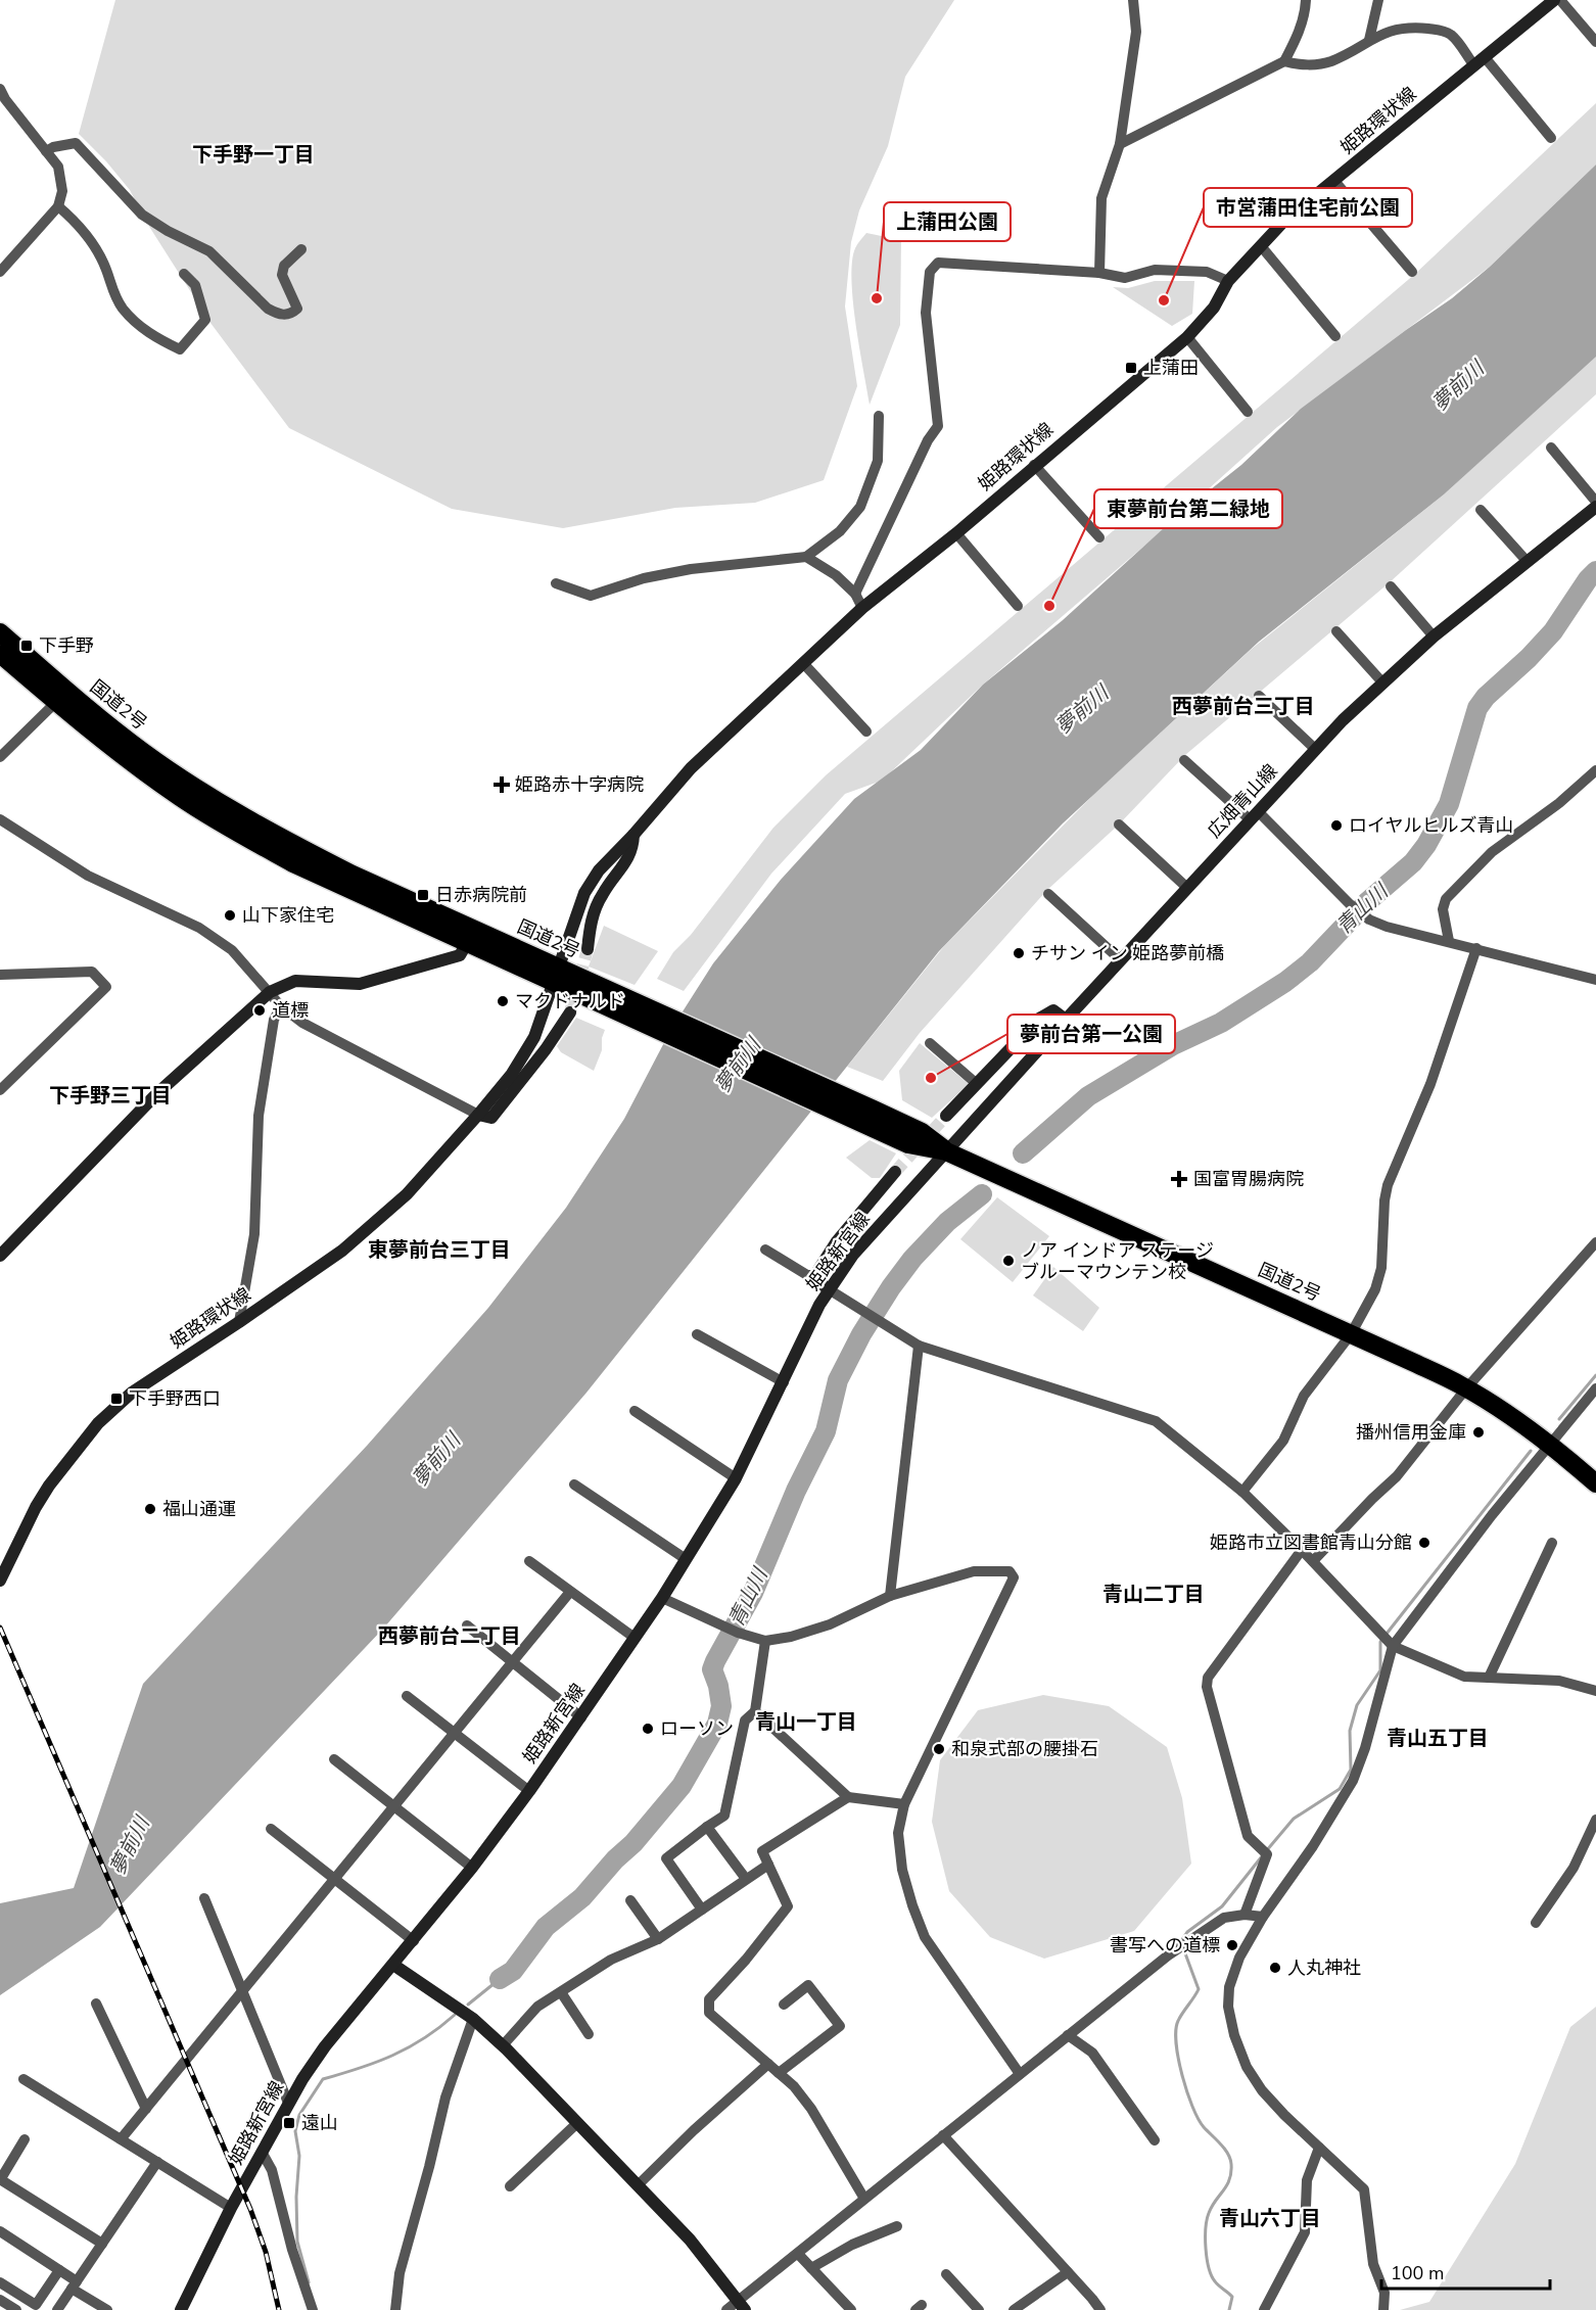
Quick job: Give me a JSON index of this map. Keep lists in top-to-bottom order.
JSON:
{
  "streets": {
    "highway": ["国道2号"],
    "main road": ["姫路環状線", "広畑青山線", "姫路新宮線"]
  },
  "crossings": [
    ["姫路環状線", "国道2号"],
    ["国道2号", "広畑青山線"],
    ["国道2号", "姫路新宮線"],
    ["広畑青山線", "姫路新宮線"]
  ],
  "districts": [
    "下手野一丁目",
    "西夢前台三丁目",
    "下手野三丁目",
    "東夢前台三丁目",
    "青山二丁目",
    "西夢前台二丁目",
    "青山一丁目",
    "青山五丁目",
    "青山六丁目"
  ],
  "water": ["夢前川", "青山川"],
  "places": {
    "other": [
      "上蒲田公園",
      "市営蒲田住宅前公園",
      "東夢前台第二緑地",
      "ロイヤルヒルズ青山",
      "山下家住宅",
      "チサン イン 姫路夢前橋",
      "マクドナルド",
      "道標",
      "夢前台第一公園",
      "ノア インドア ステージ ブルーマウンテン校",
      "播州信用金庫",
      "福山通運",
      "姫路市立図書館青山分館",
      "ローソン",
      "和泉式部の腰掛石",
      "書写への道標",
      "人丸神社"
    ],
    "transit": [
      "上蒲田",
      "下手野",
      "日赤病院前",
      "下手野西口",
      "遠山"
    ],
    "health": ["姫路赤十字病院", "国富胃腸病院"]
  },
  "scale_bar": "100 m"
}
